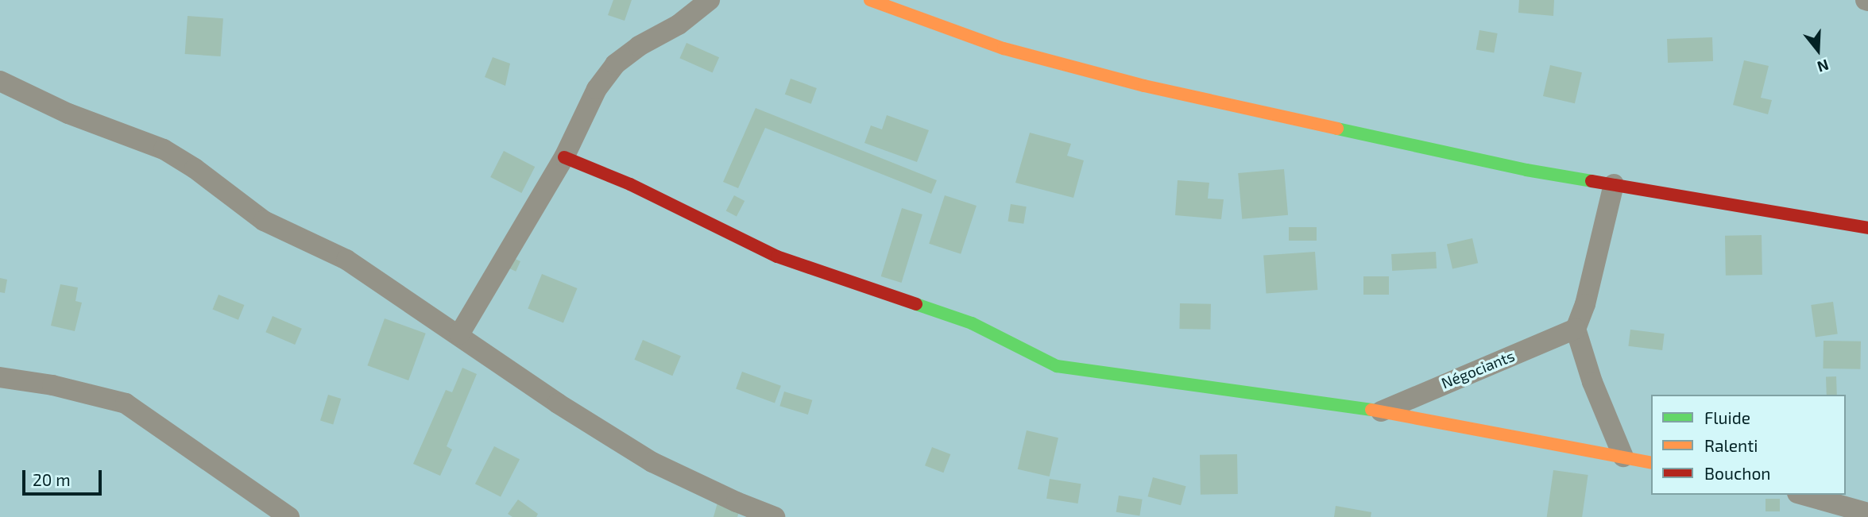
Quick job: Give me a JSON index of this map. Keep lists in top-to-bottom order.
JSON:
{
  "streets": {
    "street": ["Négociants"]
  },
  "legend": ["Fluide", "Ralenti", "Bouchon"],
  "scale_bar": "20 m",
  "north": "bottom"
}
